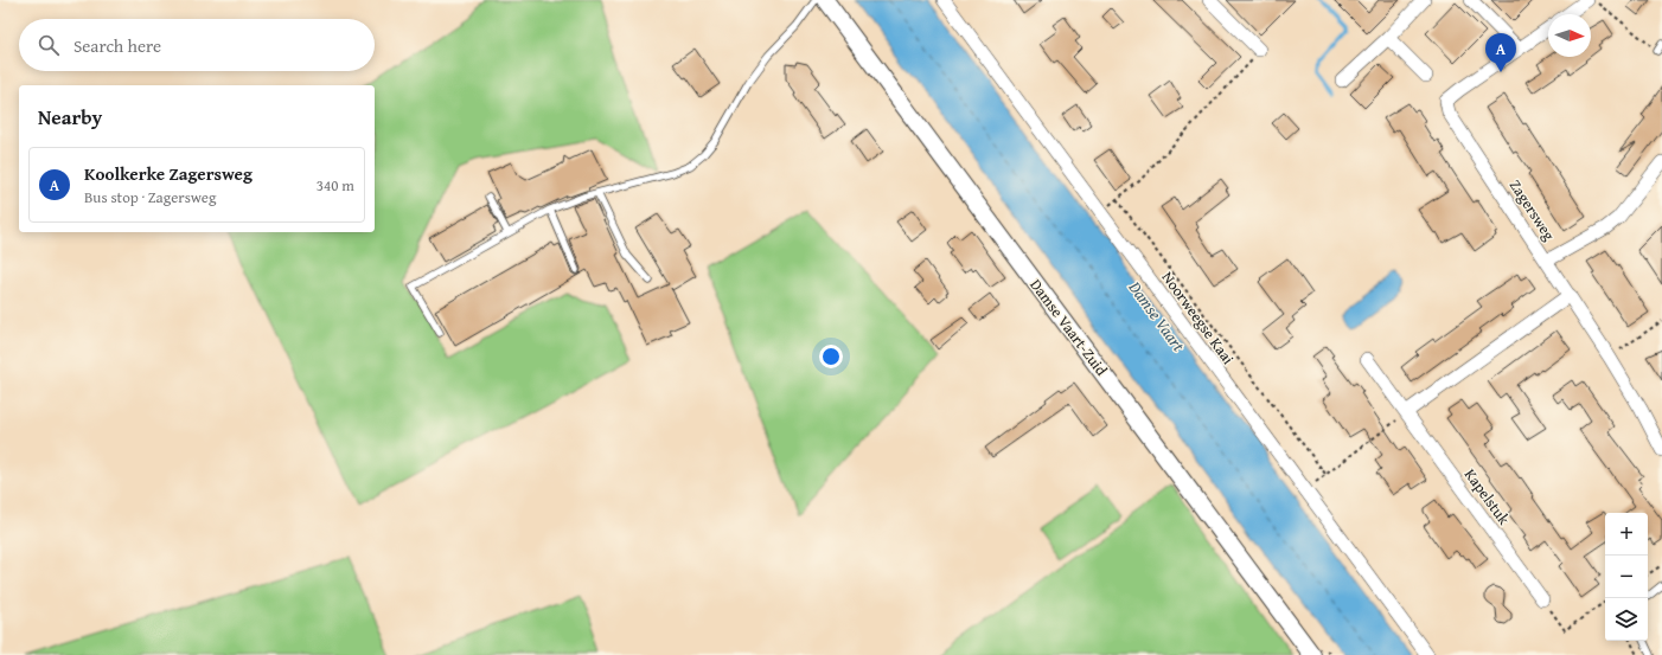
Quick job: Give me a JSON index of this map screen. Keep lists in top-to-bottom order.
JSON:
{
  "streets": {
    "street": [
      "Zagersweg",
      "Noorweegse Kaai",
      "Damse Vaart-Zuid",
      "Kapelstuk"
    ]
  },
  "water": ["Damse Vaart"],
  "north": "right",
  "page": {
    "search": "Search here",
    "pins": "A",
    "heading": "Nearby",
    "list": [
      {
        "mark": "A",
        "name": "Koolkerke Zagersweg",
        "note": "Bus stop · Zagersweg",
        "value": "340 m"
      }
    ],
    "map_buttons": ["+", "−"]
  }
}
